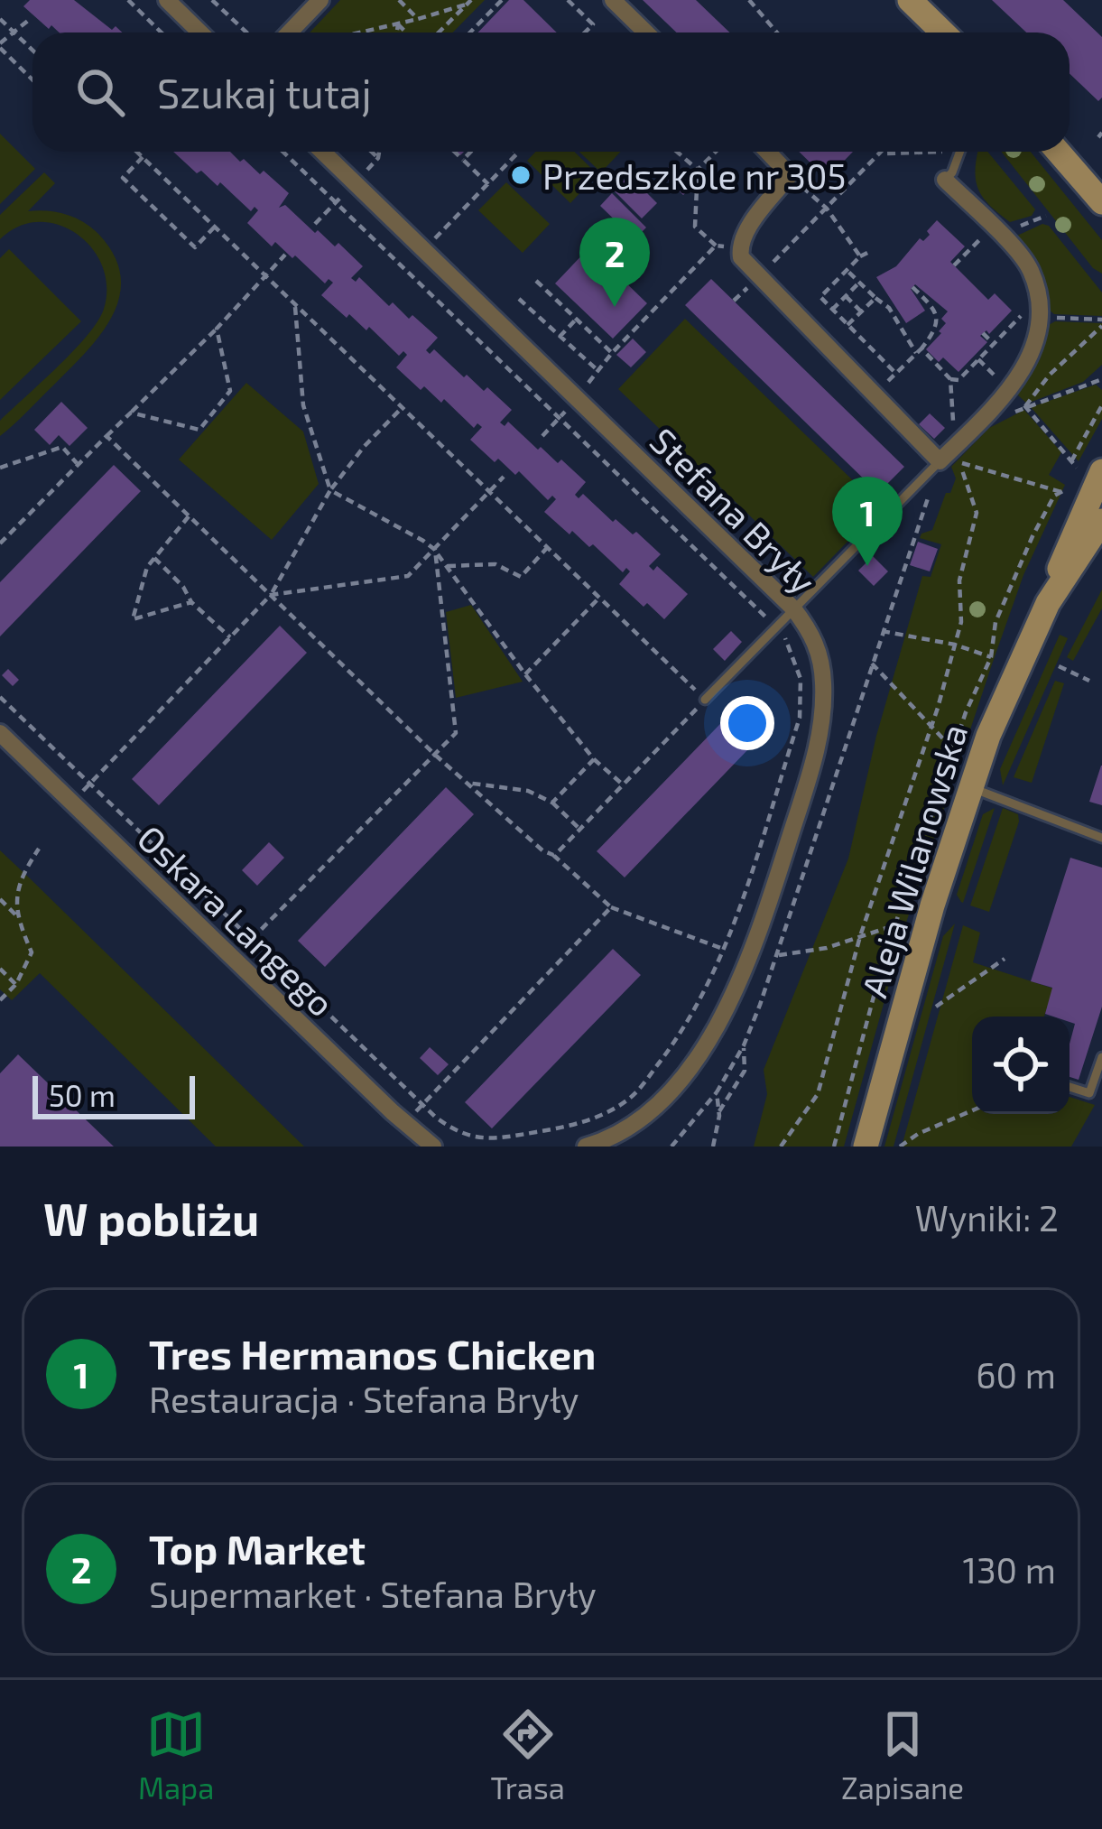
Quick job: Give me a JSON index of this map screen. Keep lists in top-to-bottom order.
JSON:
{
  "streets": {
    "main road": ["Aleja Wilanowska"],
    "street": ["Stefana Bryły", "Oskara Langego"]
  },
  "places": ["Przedszkole nr 305"],
  "scale_bar": "50 m",
  "page": {
    "search": "Szukaj tutaj",
    "pins": ["2", "1"],
    "scale": "50 m",
    "heading": ["W pobliżu", "Wyniki: 2"],
    "list": [
      {
        "mark": "1",
        "name": "Tres Hermanos Chicken",
        "note": "Restauracja · Stefana Bryły",
        "value": "60 m"
      },
      {
        "mark": "2",
        "name": "Top Market",
        "note": "Supermarket · Stefana Bryły",
        "value": "130 m"
      }
    ],
    "nav": ["Mapa", "Trasa", "Zapisane"]
  }
}
